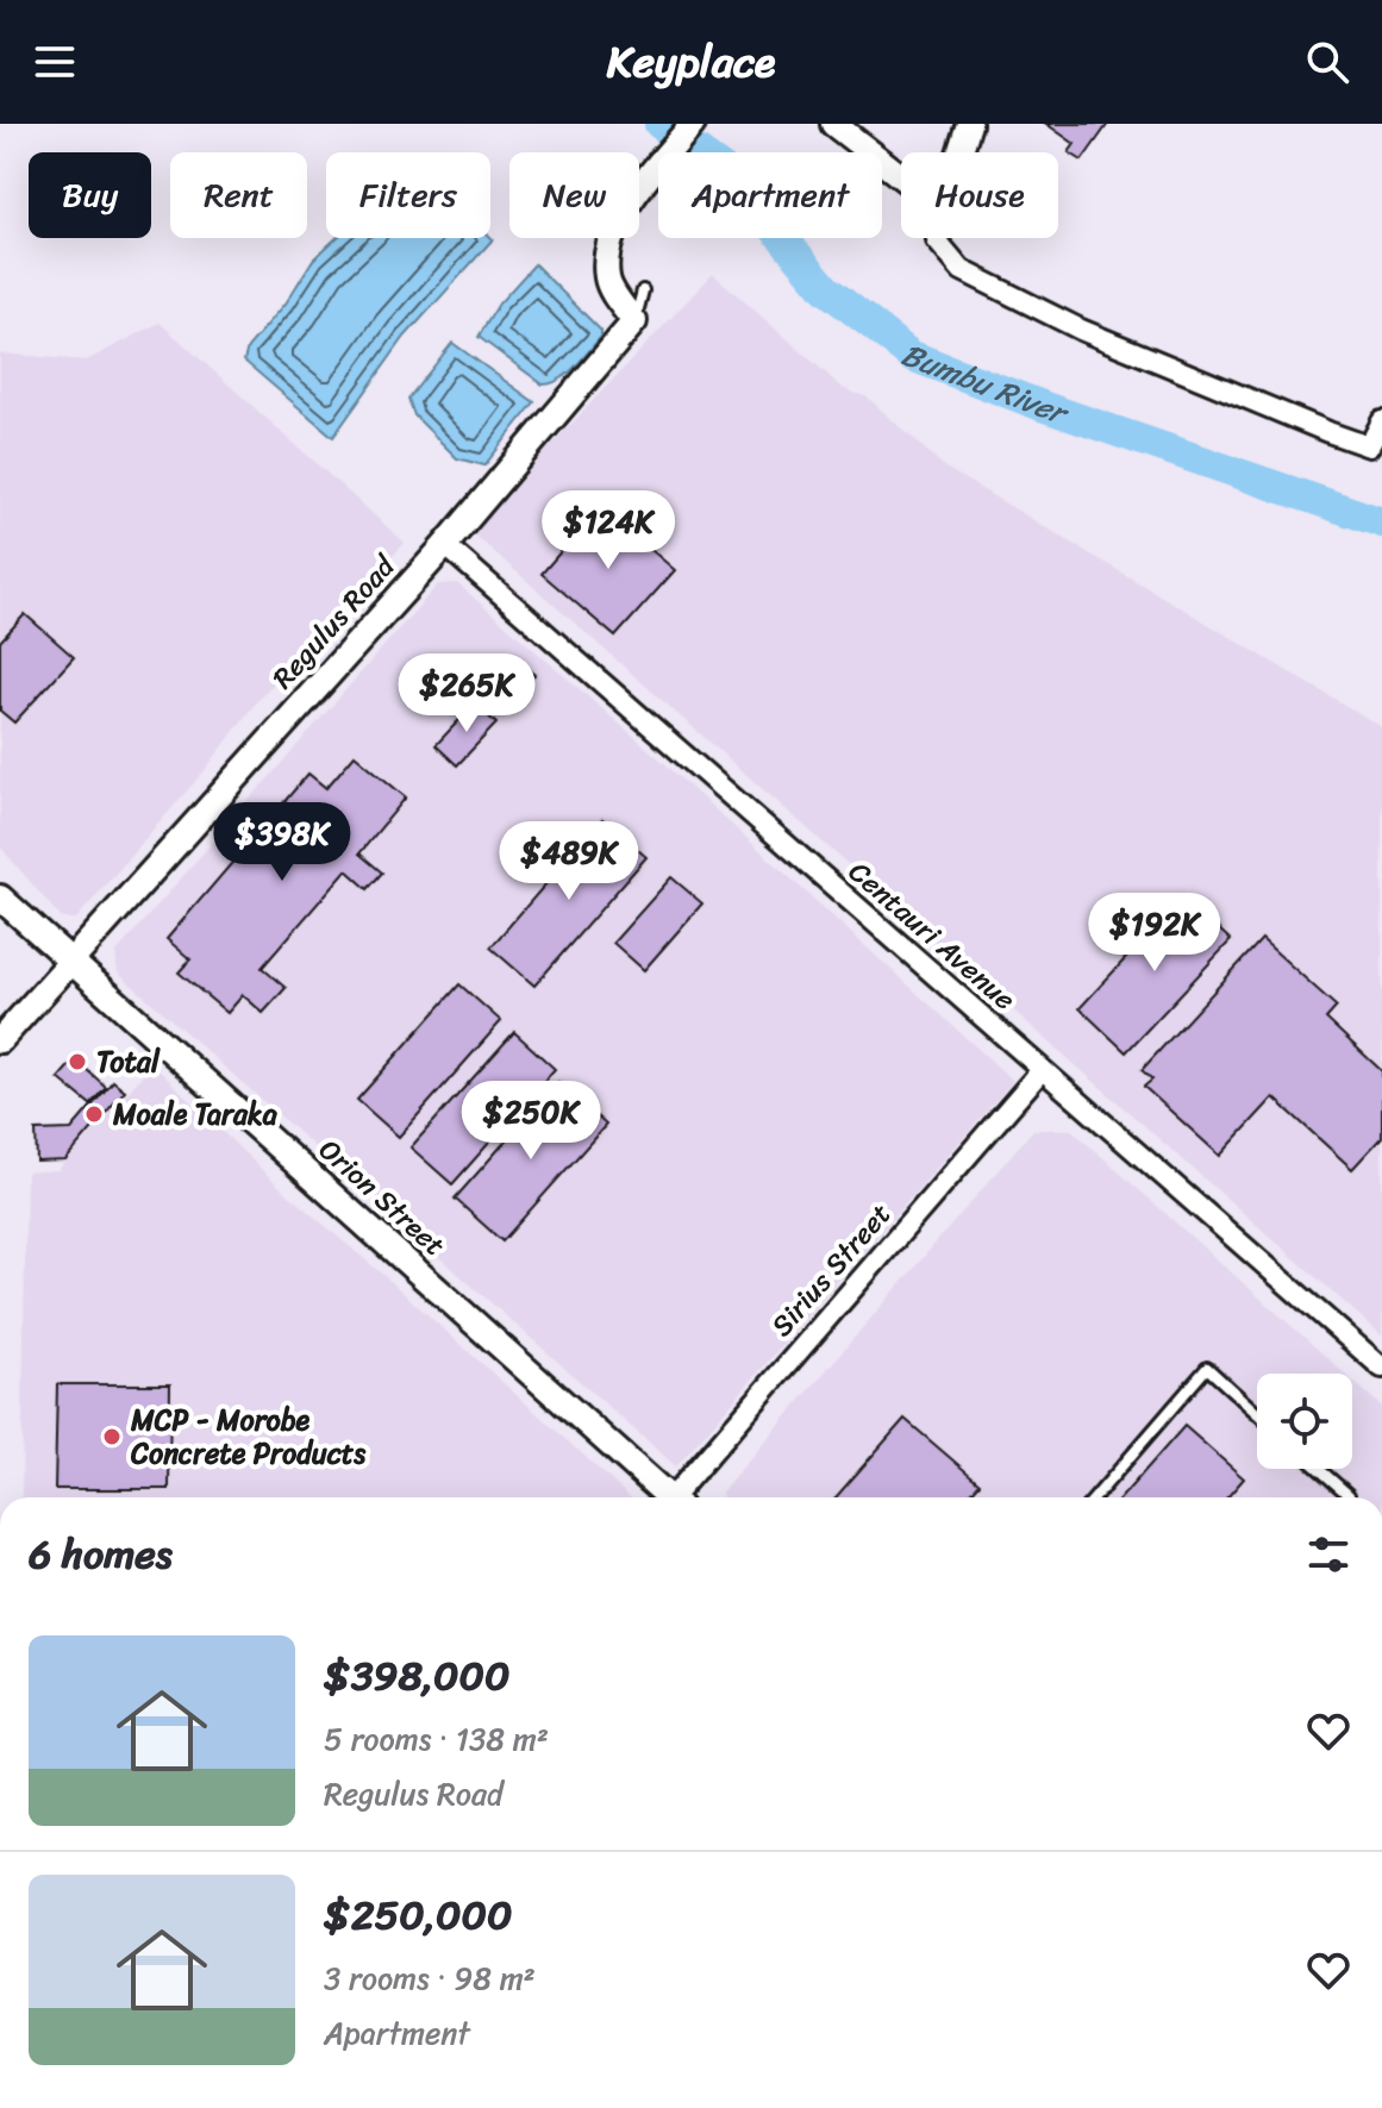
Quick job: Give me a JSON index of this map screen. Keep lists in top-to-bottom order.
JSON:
{
  "streets": {
    "street": [
      "Regulus Road",
      "Centauri Avenue",
      "Orion Street",
      "Sirius Street"
    ]
  },
  "crossings": [
    ["Regulus Road", "Centauri Avenue"],
    ["Regulus Road", "Orion Street"],
    ["Centauri Avenue", "Sirius Street"]
  ],
  "water": ["Bumbu River"],
  "places": ["Total", "Moale Taraka", "MCP - Morobe Concrete Products"],
  "page": {
    "header": "Keyplace",
    "chip": [
      "Buy",
      "Rent",
      "Filters",
      "New",
      "Apartment",
      "House"
    ],
    "price": [
      "$124K",
      "$265K",
      "$398K",
      "$489K",
      "$192K",
      "$250K"
    ],
    "heading": "6 homes",
    "list": [
      {
        "name": "$398,000",
        "note": "5 rooms · 138 m² · Regulus Road"
      },
      {
        "name": "$250,000",
        "note": "3 rooms · 98 m² · Apartment"
      }
    ]
  }
}
